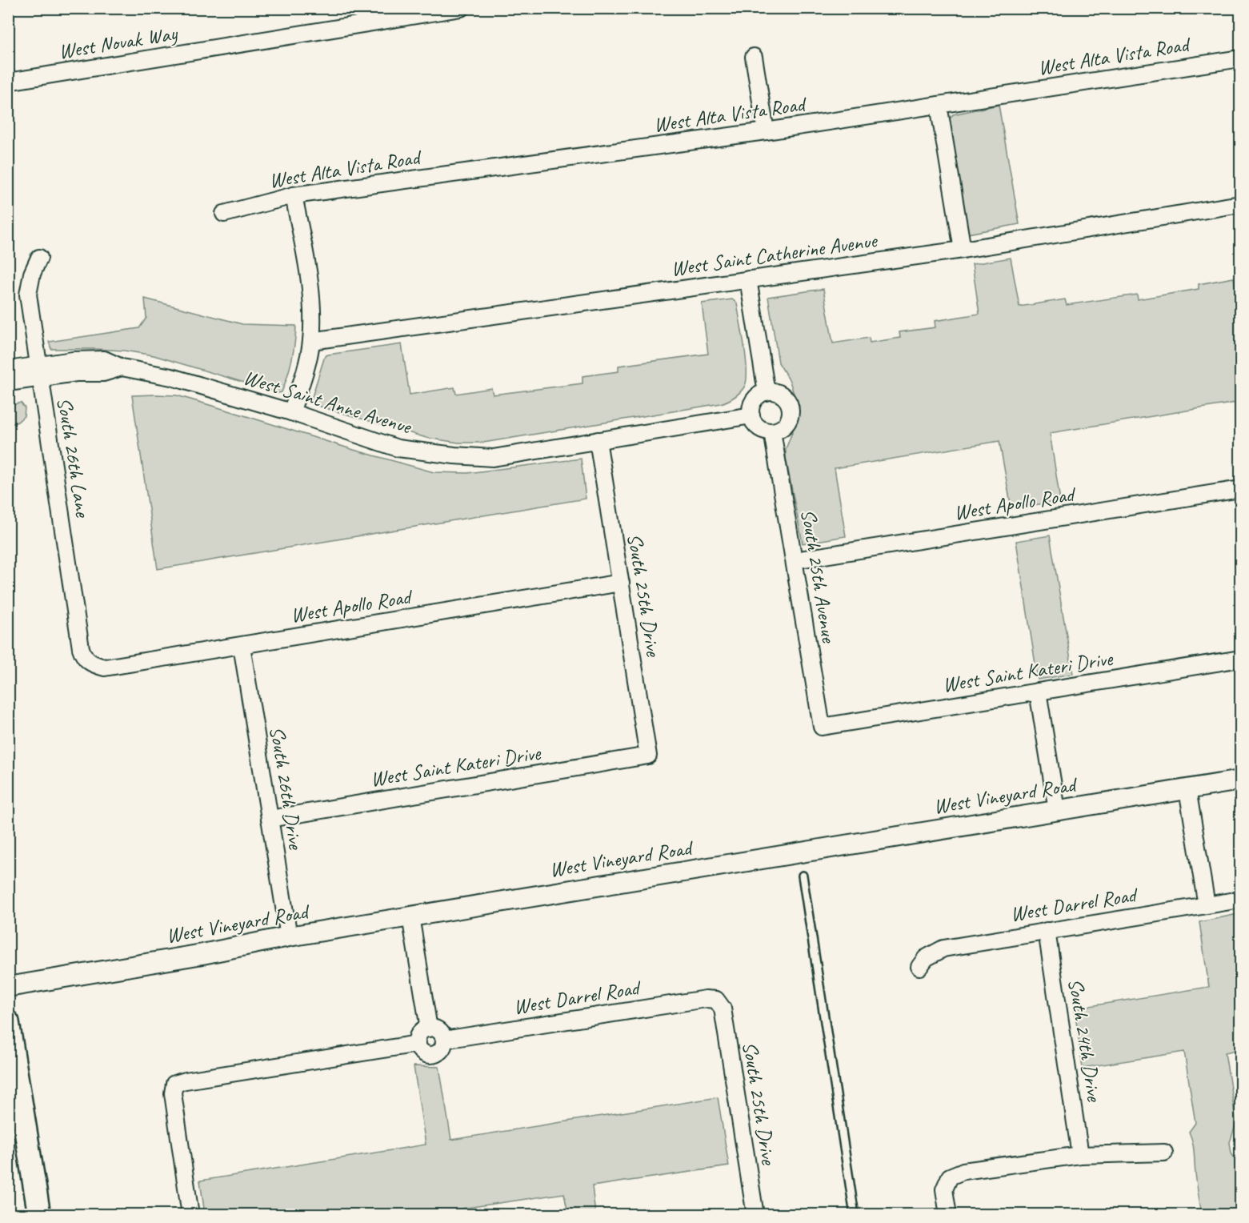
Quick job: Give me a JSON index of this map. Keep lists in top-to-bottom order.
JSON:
{
  "streets": {
    "street": [
      "West Novak Way",
      "West Alta Vista Road",
      "West Saint Catherine Avenue",
      "West Saint Anne Avenue",
      "South 26th Lane",
      "West Apollo Road",
      "South 25th Avenue",
      "South 25th Drive",
      "West Saint Kateri Drive",
      "South 26th Drive",
      "West Vineyard Road",
      "West Darrel Road",
      "South 24th Drive"
    ]
  },
  "crossings": [
    ["West Saint Anne Avenue", "South 26th Lane"],
    ["West Saint Anne Avenue", "South 25th Avenue"],
    ["West Saint Anne Avenue", "South 25th Drive"],
    ["South 26th Lane", "West Apollo Road"],
    ["West Apollo Road", "South 25th Avenue"],
    ["West Apollo Road", "South 25th Drive"],
    ["West Apollo Road", "South 26th Drive"],
    ["South 25th Avenue", "West Saint Kateri Drive"],
    ["South 25th Drive", "West Saint Kateri Drive"],
    ["South 25th Drive", "West Darrel Road"],
    ["West Saint Kateri Drive", "South 26th Drive"],
    ["South 26th Drive", "West Vineyard Road"],
    ["West Darrel Road", "South 24th Drive"]
  ]
}
